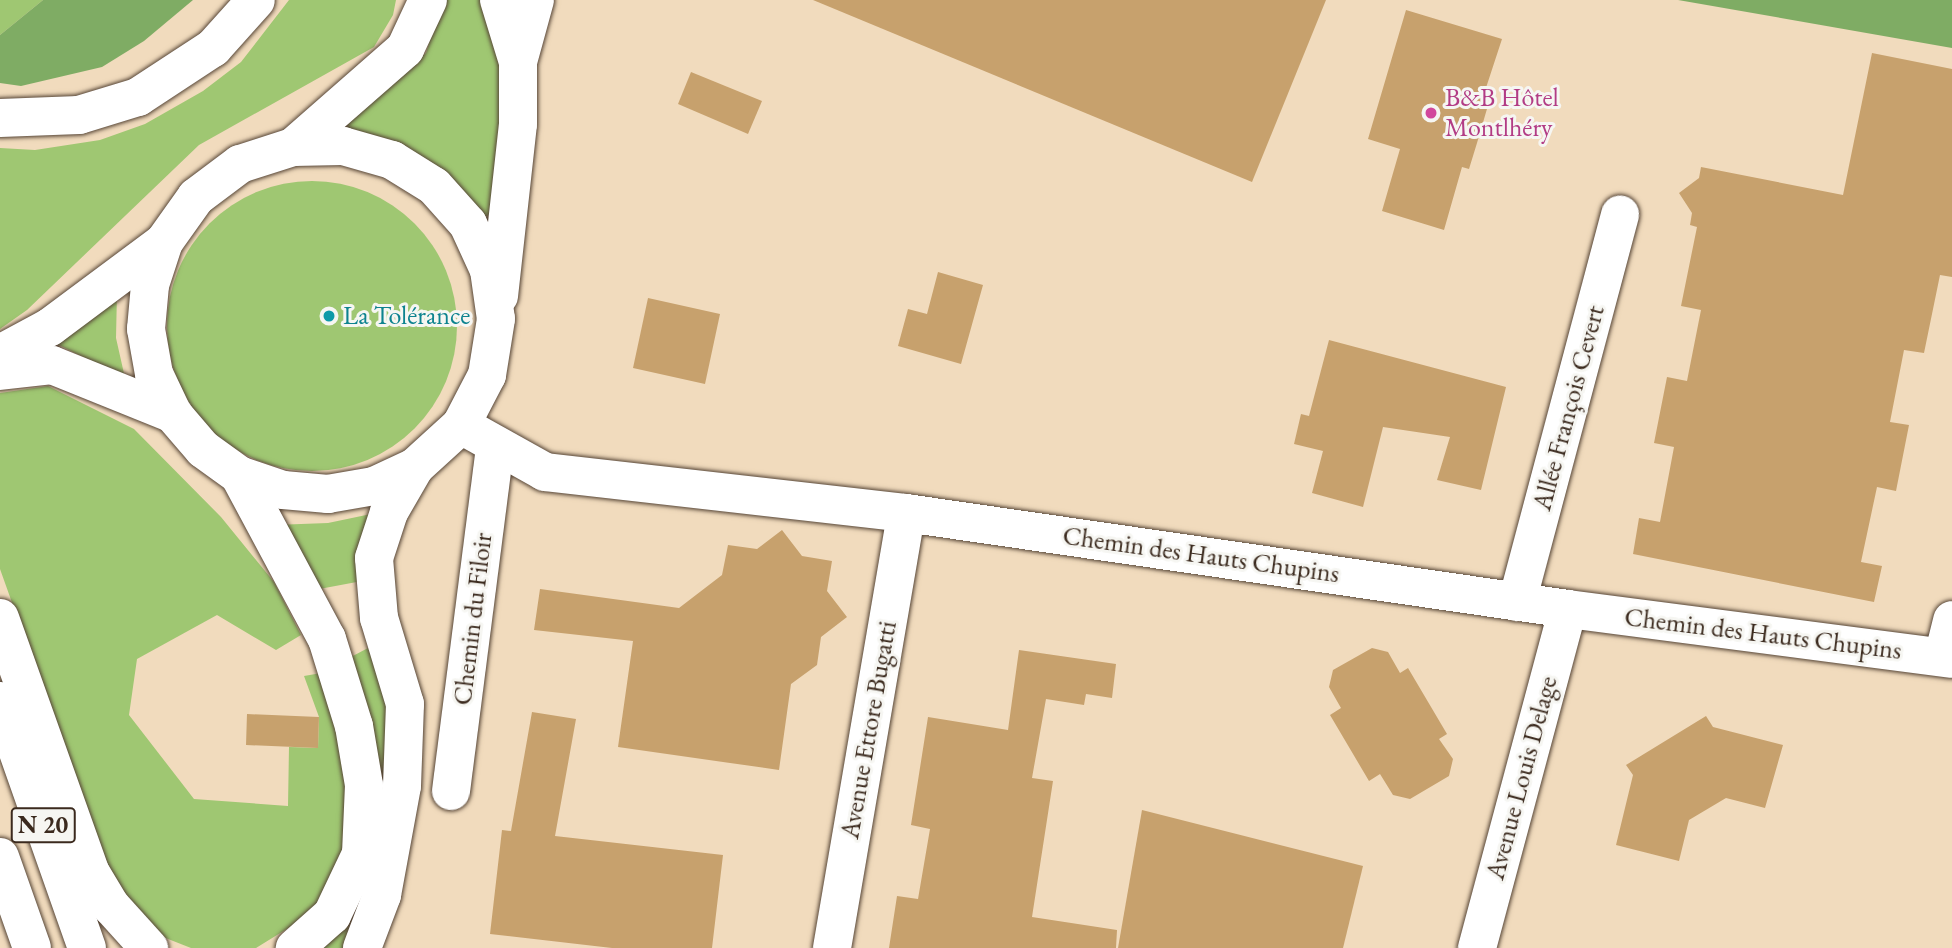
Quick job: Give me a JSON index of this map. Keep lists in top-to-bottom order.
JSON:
{
  "streets": {
    "main road": [
      "Allée François Cevert",
      "Chemin des Hauts Chupins",
      "Chemin du Filoir",
      "Avenue Ettore Bugatti",
      "Avenue Louis Delage",
      "N 20"
    ]
  },
  "crossings": [
    ["Allée François Cevert", "Chemin des Hauts Chupins"],
    ["Chemin des Hauts Chupins", "Chemin du Filoir"],
    ["Chemin des Hauts Chupins", "Avenue Ettore Bugatti"],
    ["Chemin des Hauts Chupins", "Avenue Louis Delage"]
  ],
  "places": ["B&B Hôtel Montlhéry", "La Tolérance"]
}
